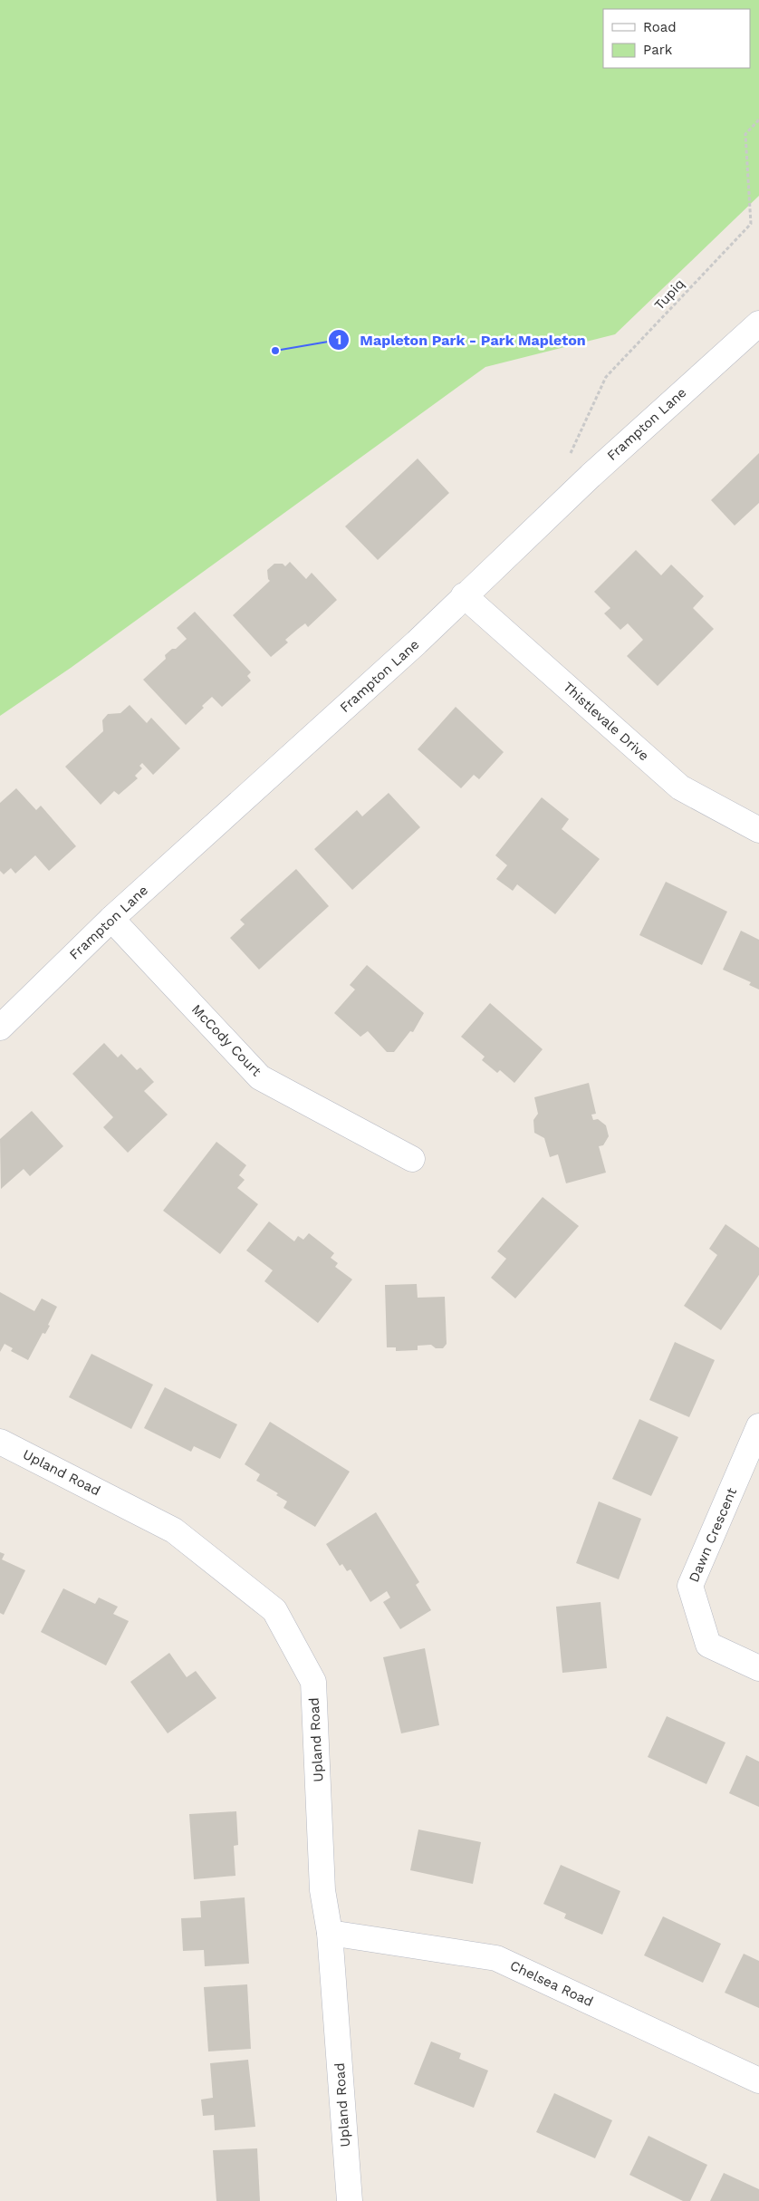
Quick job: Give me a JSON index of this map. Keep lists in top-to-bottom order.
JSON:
{
  "streets": {
    "street": [
      "Frampton Lane",
      "Thistlevale Drive",
      "McCody Court",
      "Upland Road",
      "Dawn Crescent",
      "Chelsea Road"
    ],
    "path": ["Tupiq"]
  },
  "crossings": [
    ["Tupiq", "Frampton Lane"],
    ["Frampton Lane", "Thistlevale Drive"],
    ["Frampton Lane", "McCody Court"],
    ["Upland Road", "Chelsea Road"]
  ],
  "places": ["Mapleton Park - Park Mapleton"],
  "legend": ["Road", "Park"]
}
